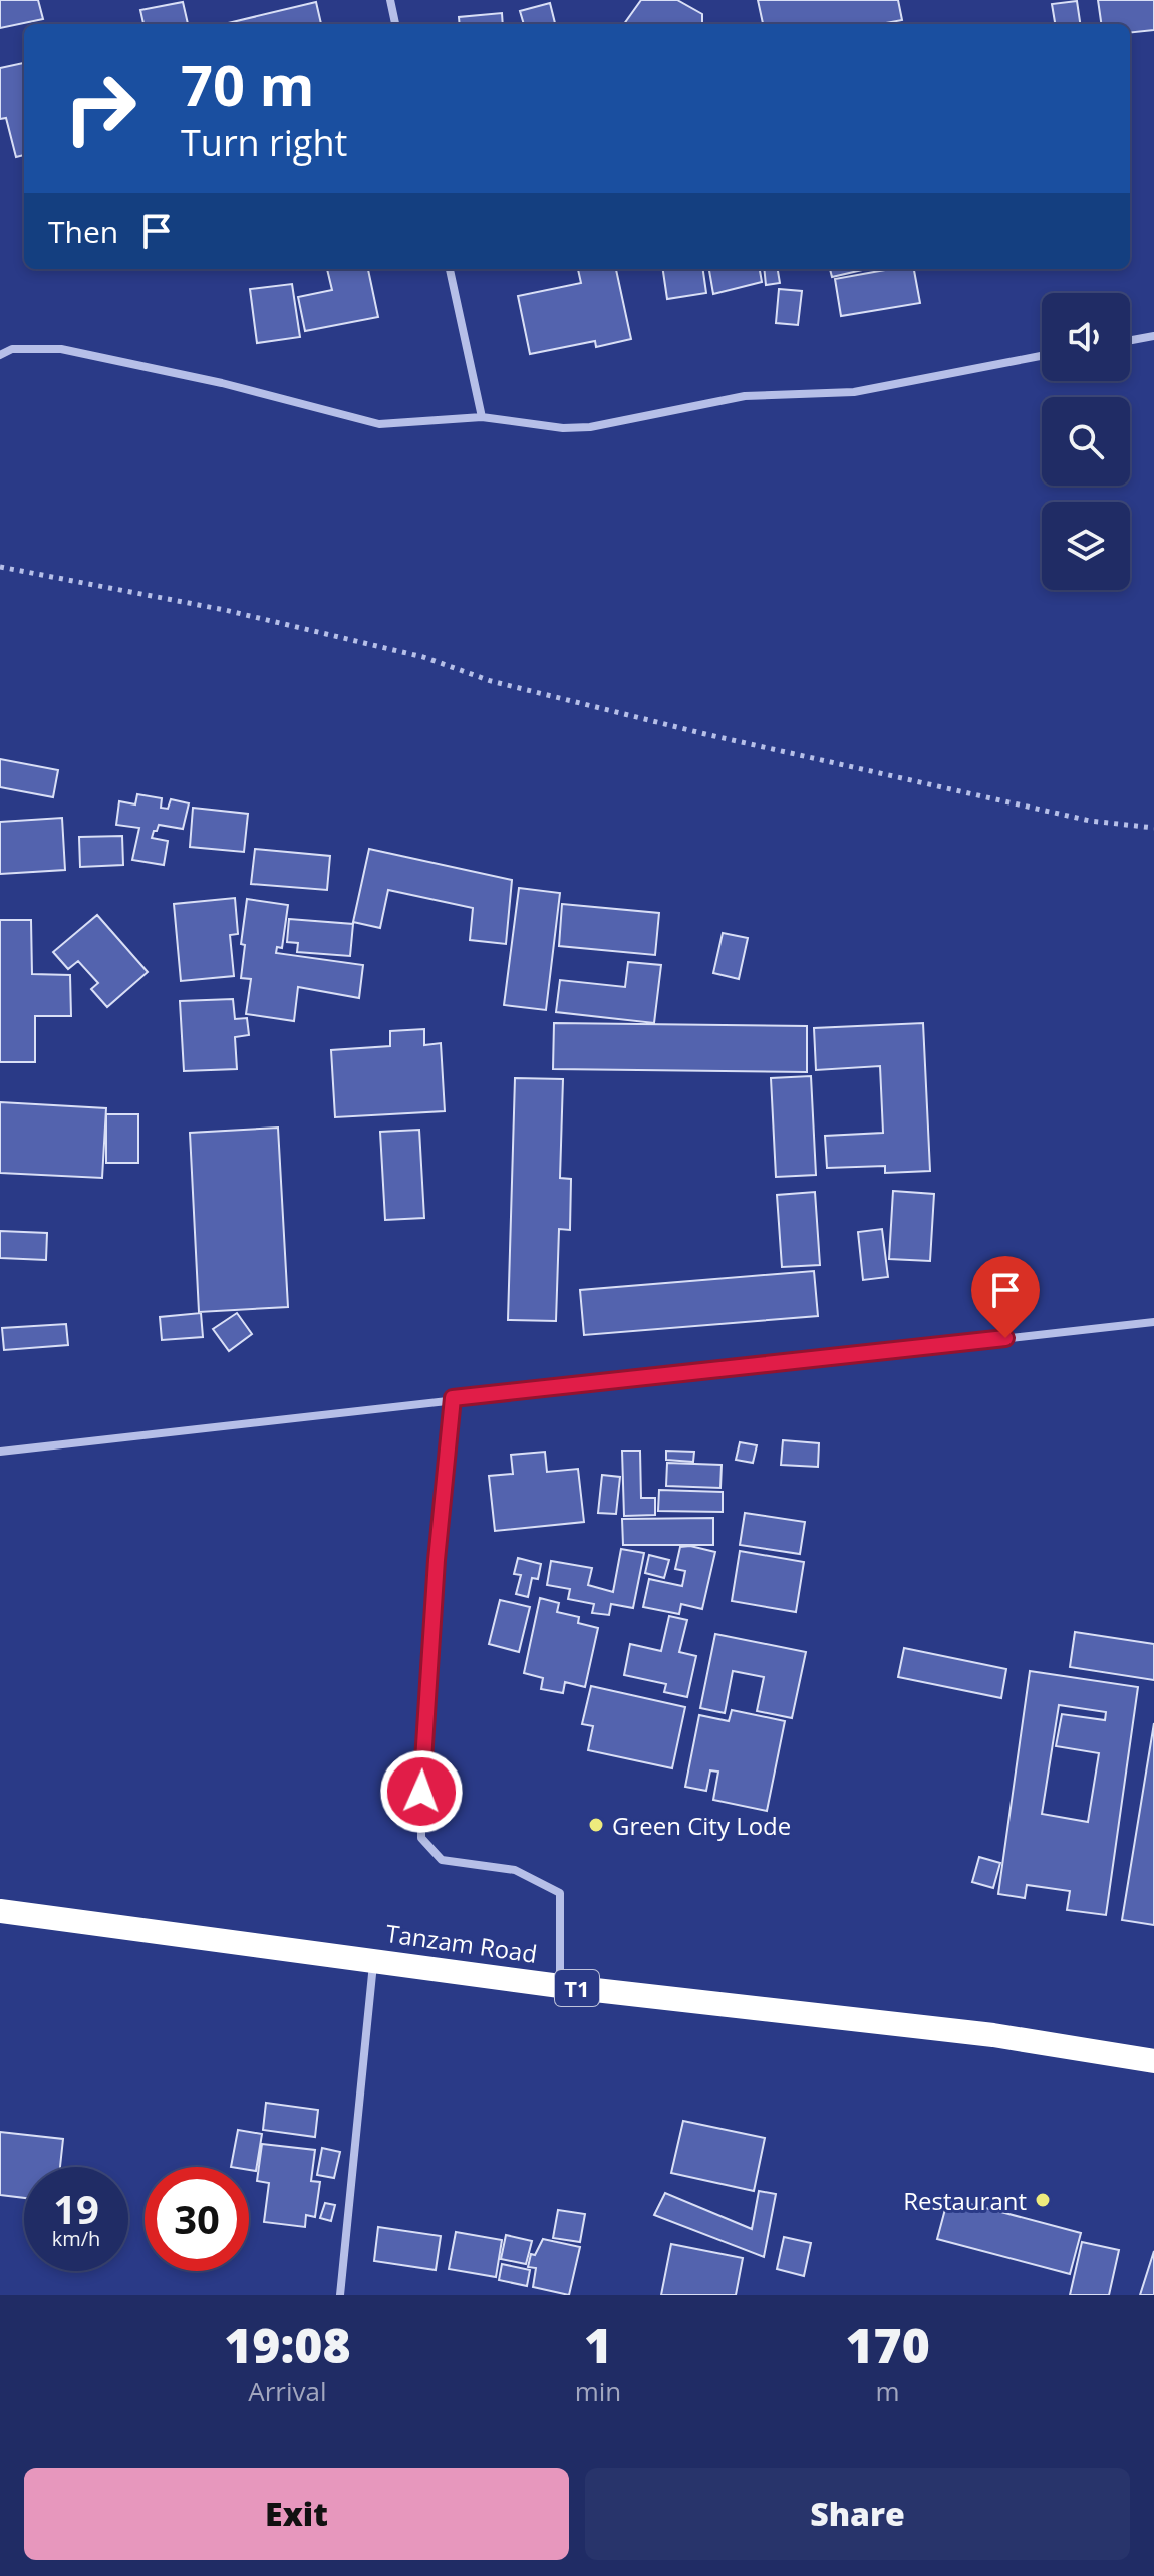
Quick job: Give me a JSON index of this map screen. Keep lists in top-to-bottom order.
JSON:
{
  "streets": {
    "highway": ["Tanzam Road", "T1"]
  },
  "places": ["Green City Lode", "Restaurant"],
  "page": {
    "turn": ["70 m", "Turn right"],
    "then": "Then",
    "speed": "19 km/h",
    "limit": "30",
    "eta": [
      "19:08",
      "Arrival",
      "1",
      "min",
      "170",
      "m"
    ],
    "buttons": ["Exit", "Share"]
  }
}
